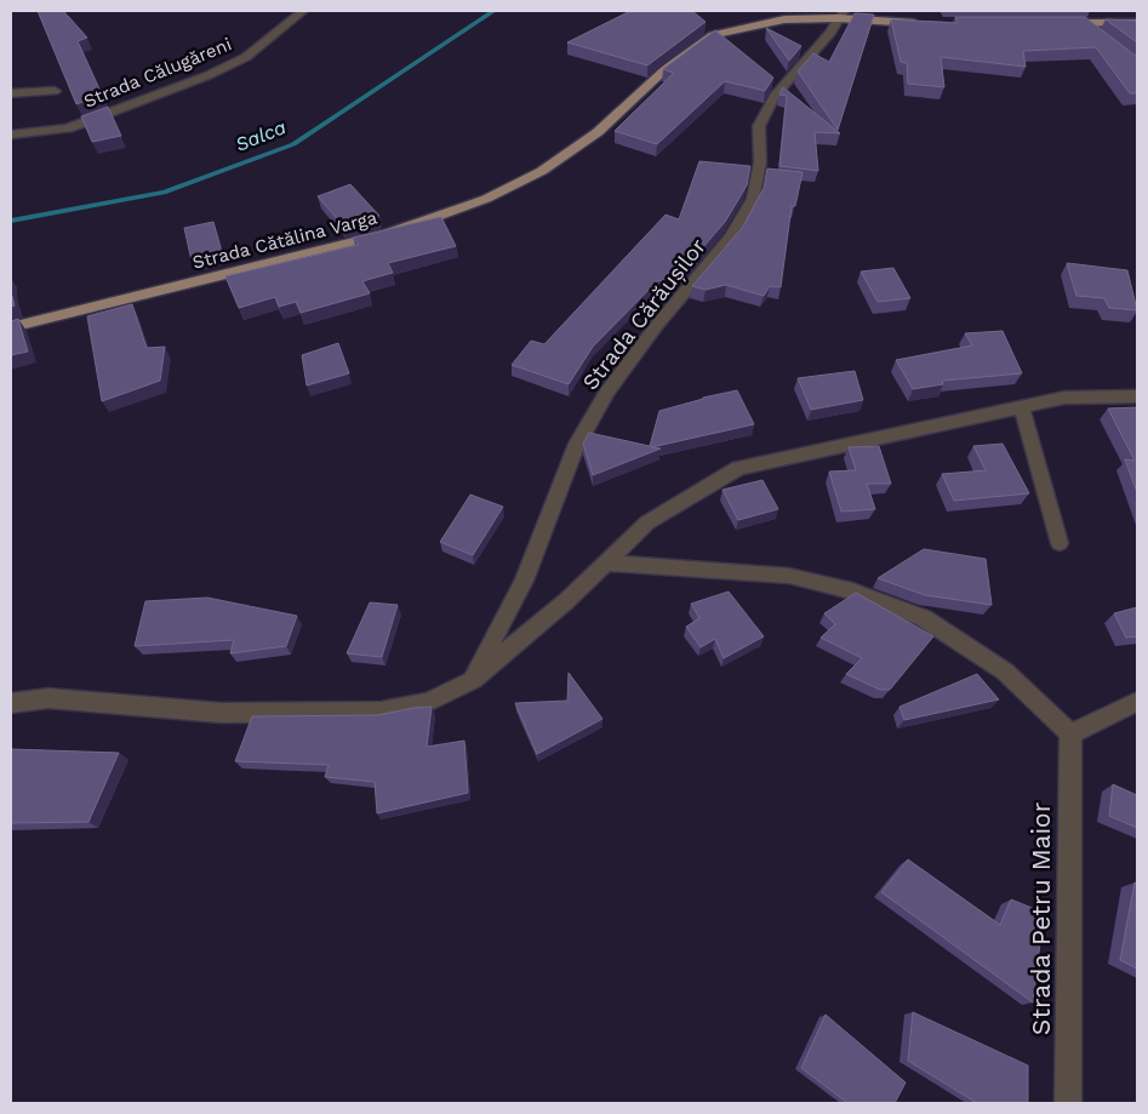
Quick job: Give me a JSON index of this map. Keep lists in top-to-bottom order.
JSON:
{
  "streets": {
    "main road": ["Strada Cătălina Varga"],
    "street": ["Strada Călugăreni", "Strada Cărăușilor", "Strada Petru Maior"]
  },
  "crossings": [
    ["Strada Cătălina Varga", "Strada Cărăușilor"]
  ],
  "water": ["Salca"]
}
